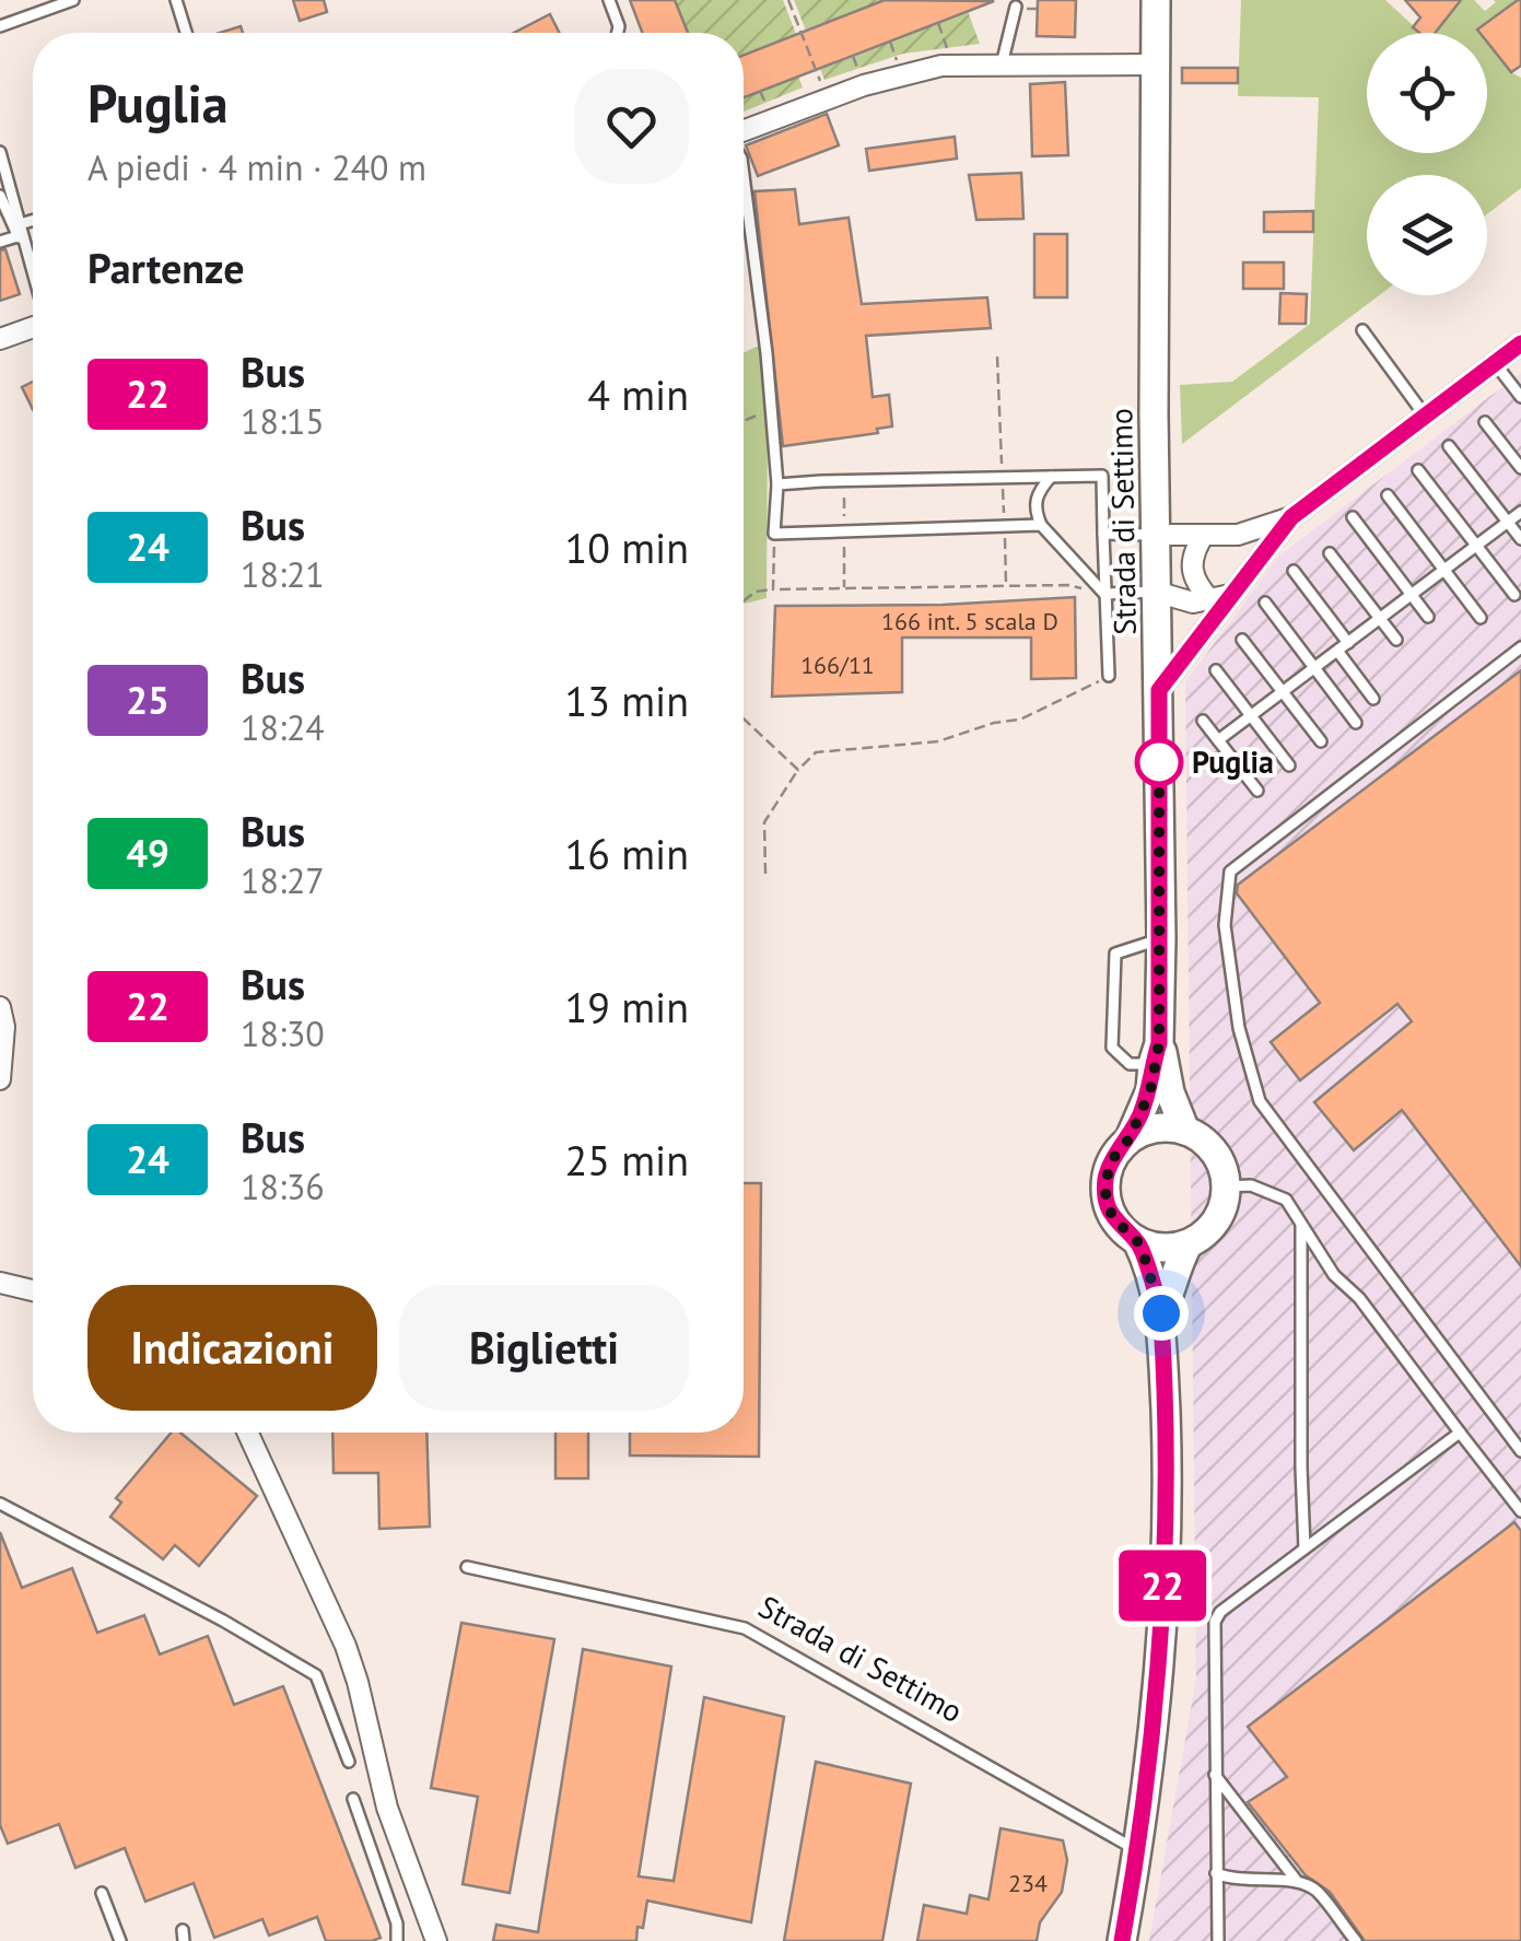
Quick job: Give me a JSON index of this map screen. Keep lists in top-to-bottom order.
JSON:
{
  "streets": {
    "main road": ["Strada di Settimo"]
  },
  "places": ["Puglia"],
  "lines": ["bus line 22"],
  "house_numbers": ["166 int. 5 scala D", "166/11", "234"],
  "page": {
    "on_map": "22",
    "heading": [
      ["Puglia", "A piedi · 4 min · 240 m"],
      "Partenze"
    ],
    "list": [
      {
        "mark": "22",
        "name": "Bus",
        "note": "18:15",
        "value": "4 min"
      },
      {
        "mark": "24",
        "name": "Bus",
        "note": "18:21",
        "value": "10 min"
      },
      {
        "mark": "25",
        "name": "Bus",
        "note": "18:24",
        "value": "13 min"
      },
      {
        "mark": "49",
        "name": "Bus",
        "note": "18:27",
        "value": "16 min"
      },
      {
        "mark": "22",
        "name": "Bus",
        "note": "18:30",
        "value": "19 min"
      },
      {
        "mark": "24",
        "name": "Bus",
        "note": "18:36",
        "value": "25 min"
      }
    ],
    "buttons": ["Indicazioni", "Biglietti"]
  }
}
